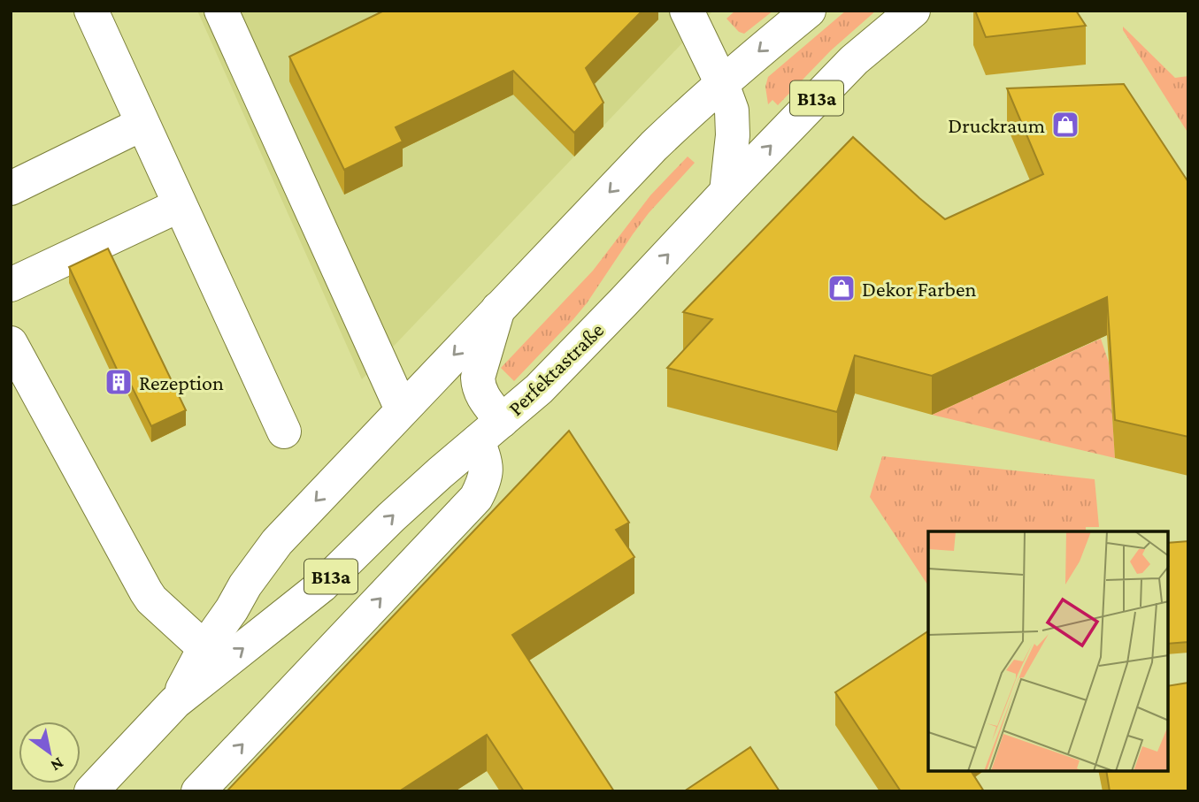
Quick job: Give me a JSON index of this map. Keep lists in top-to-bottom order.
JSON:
{
  "streets": {
    "main road": ["B13a", "Perfektastraße"]
  },
  "places": {
    "shop": ["Druckraum", "Dekor Farben"],
    "building": ["Rezeption"]
  },
  "north": "bottom right"
}
